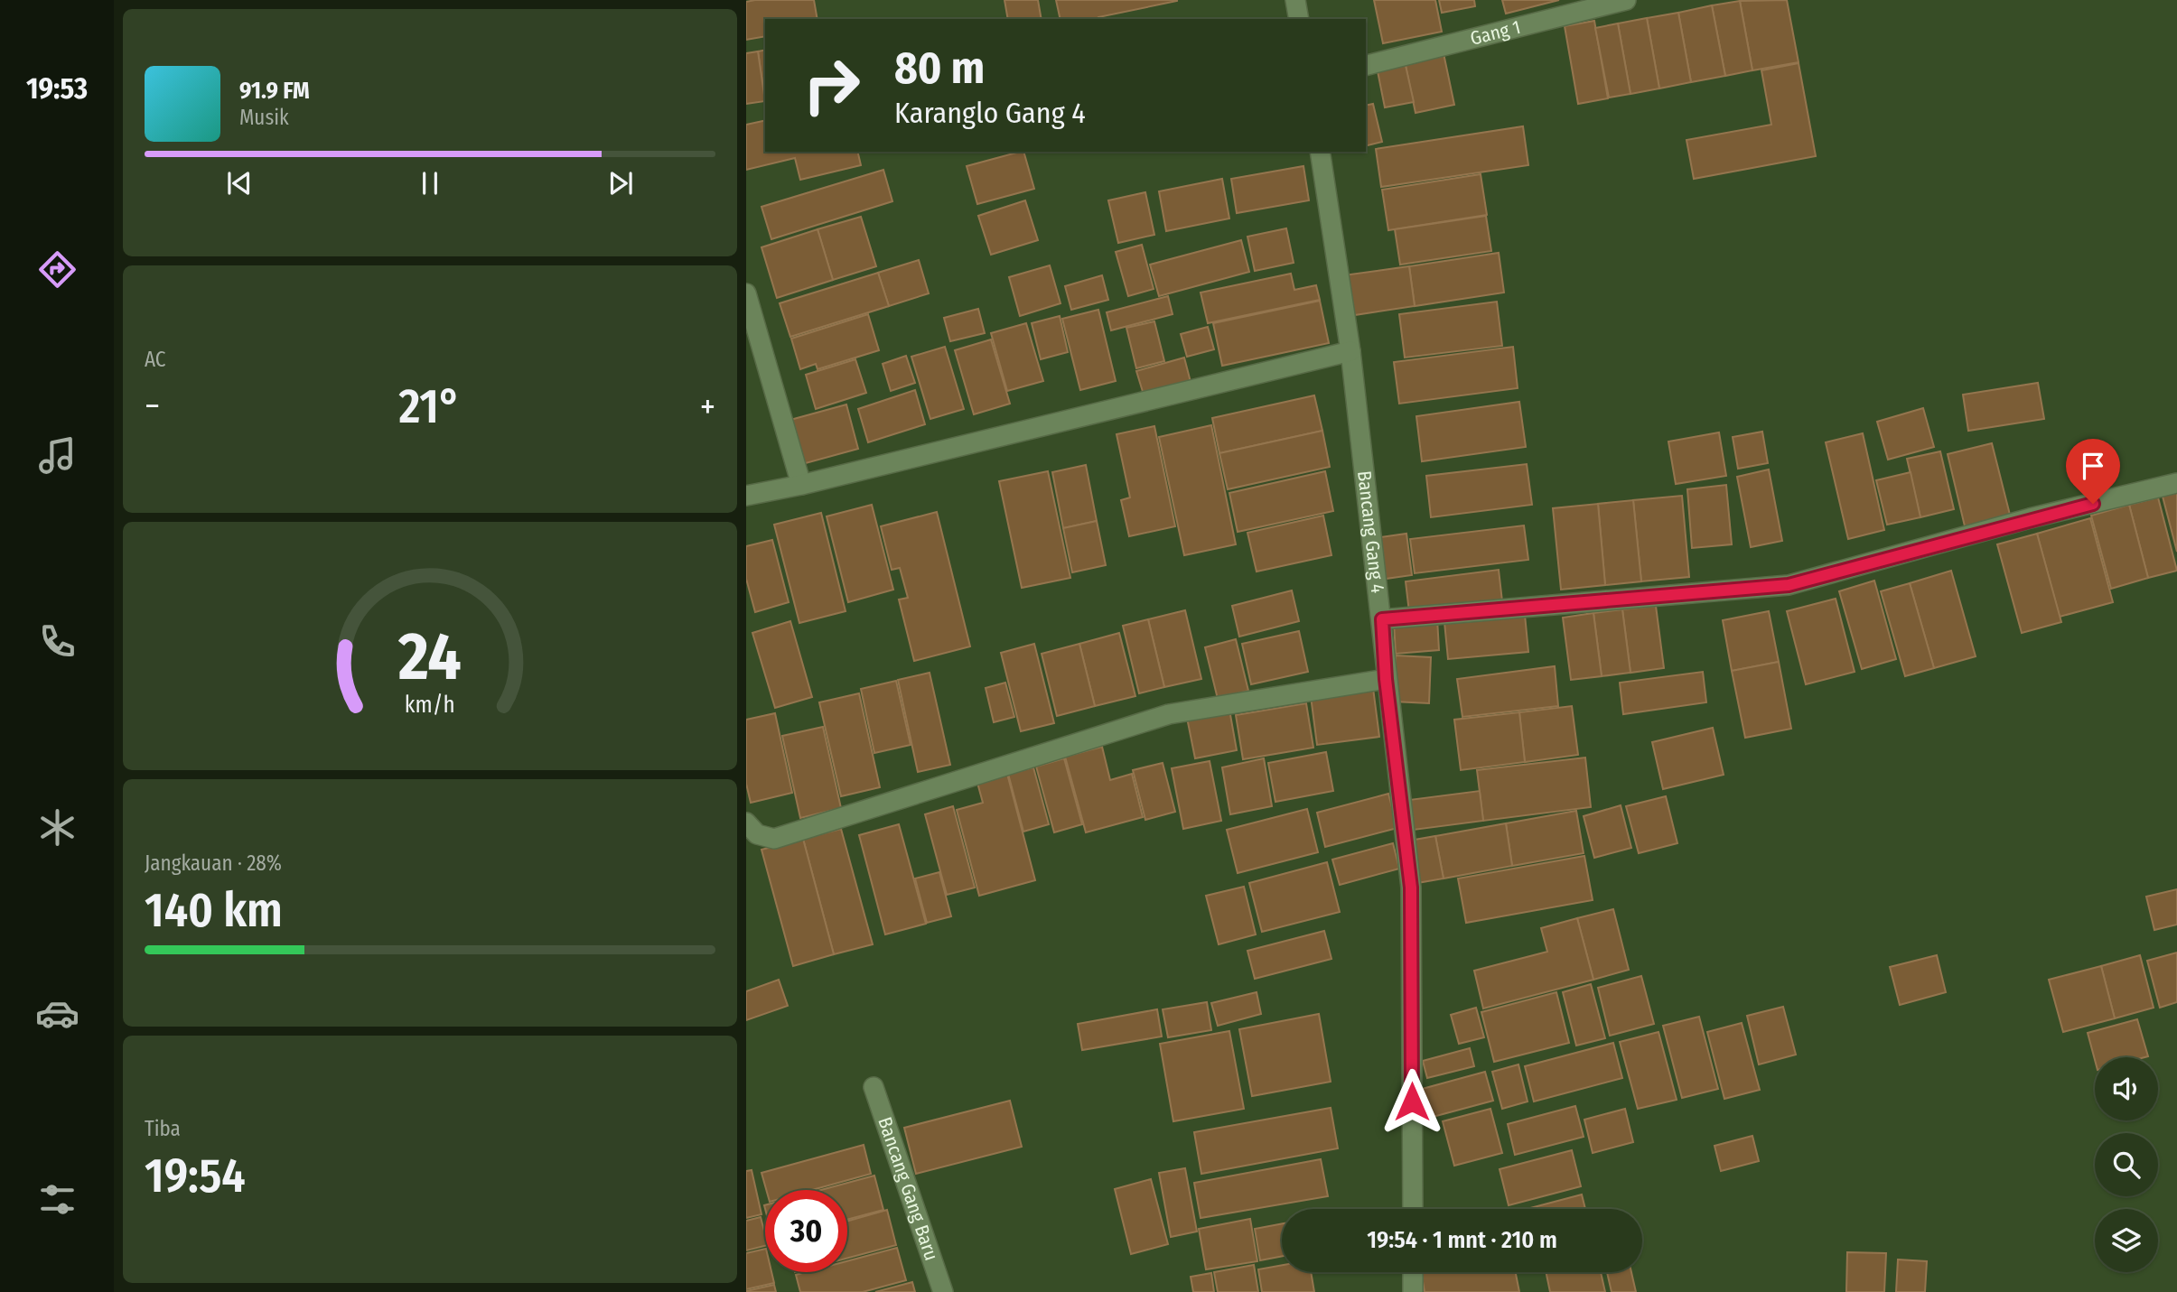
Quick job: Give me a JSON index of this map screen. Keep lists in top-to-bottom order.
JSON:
{
  "streets": {
    "street": ["Gang 1", "Bancang Gang 4", "Bancang Gang Baru"]
  },
  "page": {
    "tabs": "19:53",
    "turn": ["80 m", "Karanglo Gang 4"],
    "song": ["91.9 FM", "Musik"],
    "tile": [
      "AC",
      ["Jangkauan · 28%", "140 km"],
      ["Tiba", "19:54"]
    ],
    "heat": ["−", "21°", "+"],
    "limit": "30",
    "trip": "19:54 · 1 mnt · 210 m",
    "gauge": ["24", "km/h"]
  }
}
